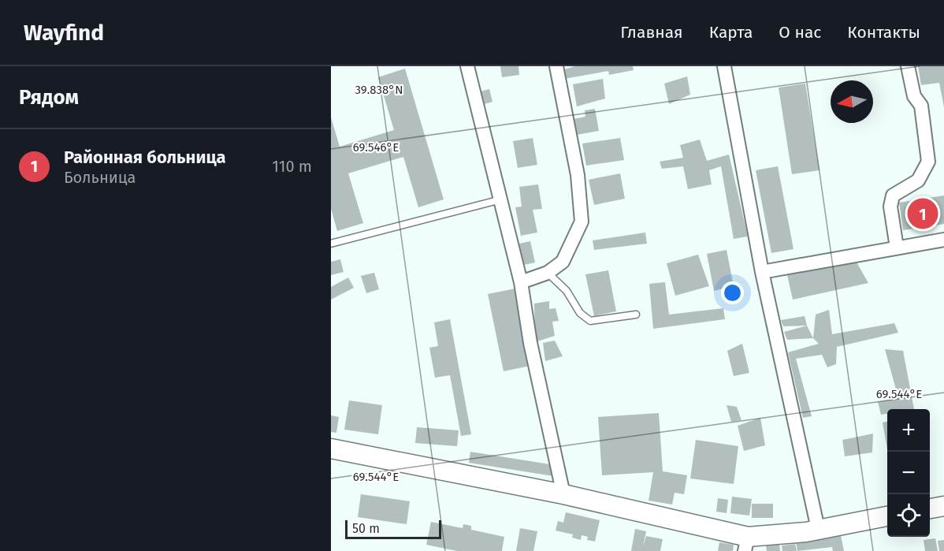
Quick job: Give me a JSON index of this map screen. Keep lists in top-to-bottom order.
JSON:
{
  "scale_bar": "50 m",
  "north": "left",
  "page": {
    "header": "Wayfind",
    "nav": [
      "Главная",
      "Карта",
      "О нас",
      "Контакты"
    ],
    "heading": "Рядом",
    "list": [
      {
        "mark": "1",
        "name": "Районная больница",
        "note": "Больница",
        "value": "110 m"
      }
    ],
    "pins": "1",
    "map_buttons": ["+", "−"],
    "scale": "50 m"
  },
  "coordinates": ["39.838°N", "69.546°E", "69.544°E"]
}
